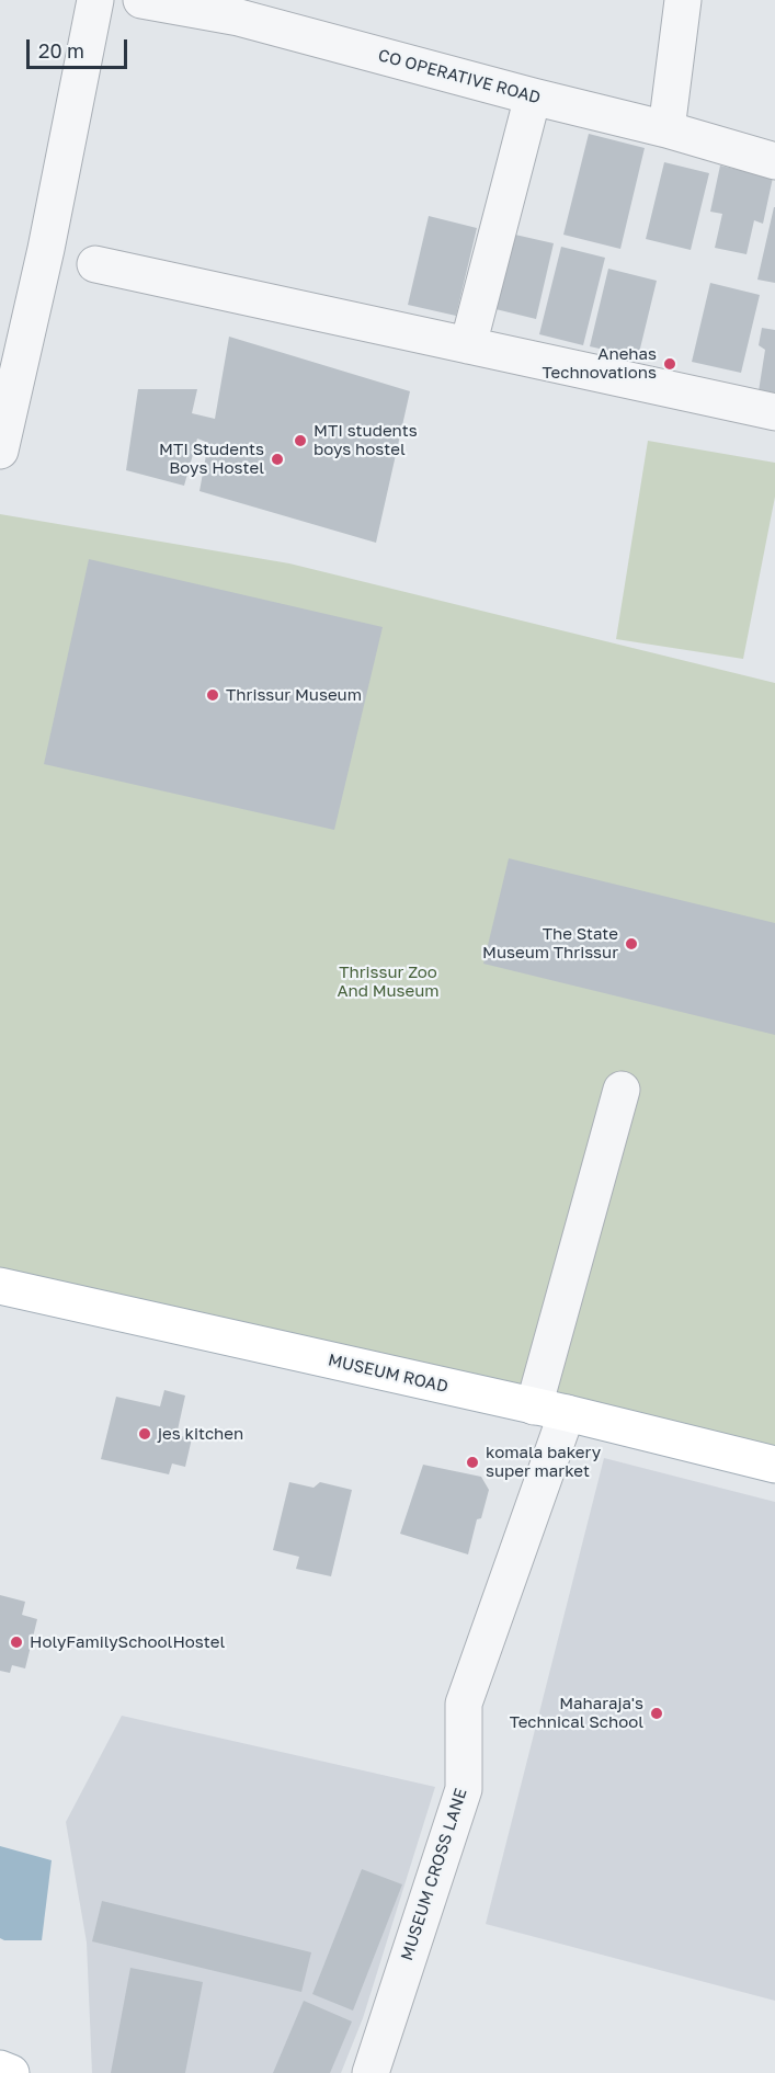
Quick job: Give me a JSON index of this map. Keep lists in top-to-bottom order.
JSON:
{
  "streets": {
    "main road": ["MUSEUM ROAD"],
    "street": ["CO OPERATIVE ROAD", "MUSEUM CROSS LANE"]
  },
  "crossings": [
    ["MUSEUM ROAD", "MUSEUM CROSS LANE"]
  ],
  "parks": ["Thrissur Zoo And Museum"],
  "places": [
    "Anehas Technovations",
    "MTI students boys hostel",
    "MTI Students Boys Hostel",
    "Thrissur Museum",
    "The State Museum Thrissur",
    "jes kitchen",
    "komala bakery super market",
    "HolyFamilySchoolHostel",
    "Maharaja's Technical School"
  ],
  "scale_bar": "20 m"
}
